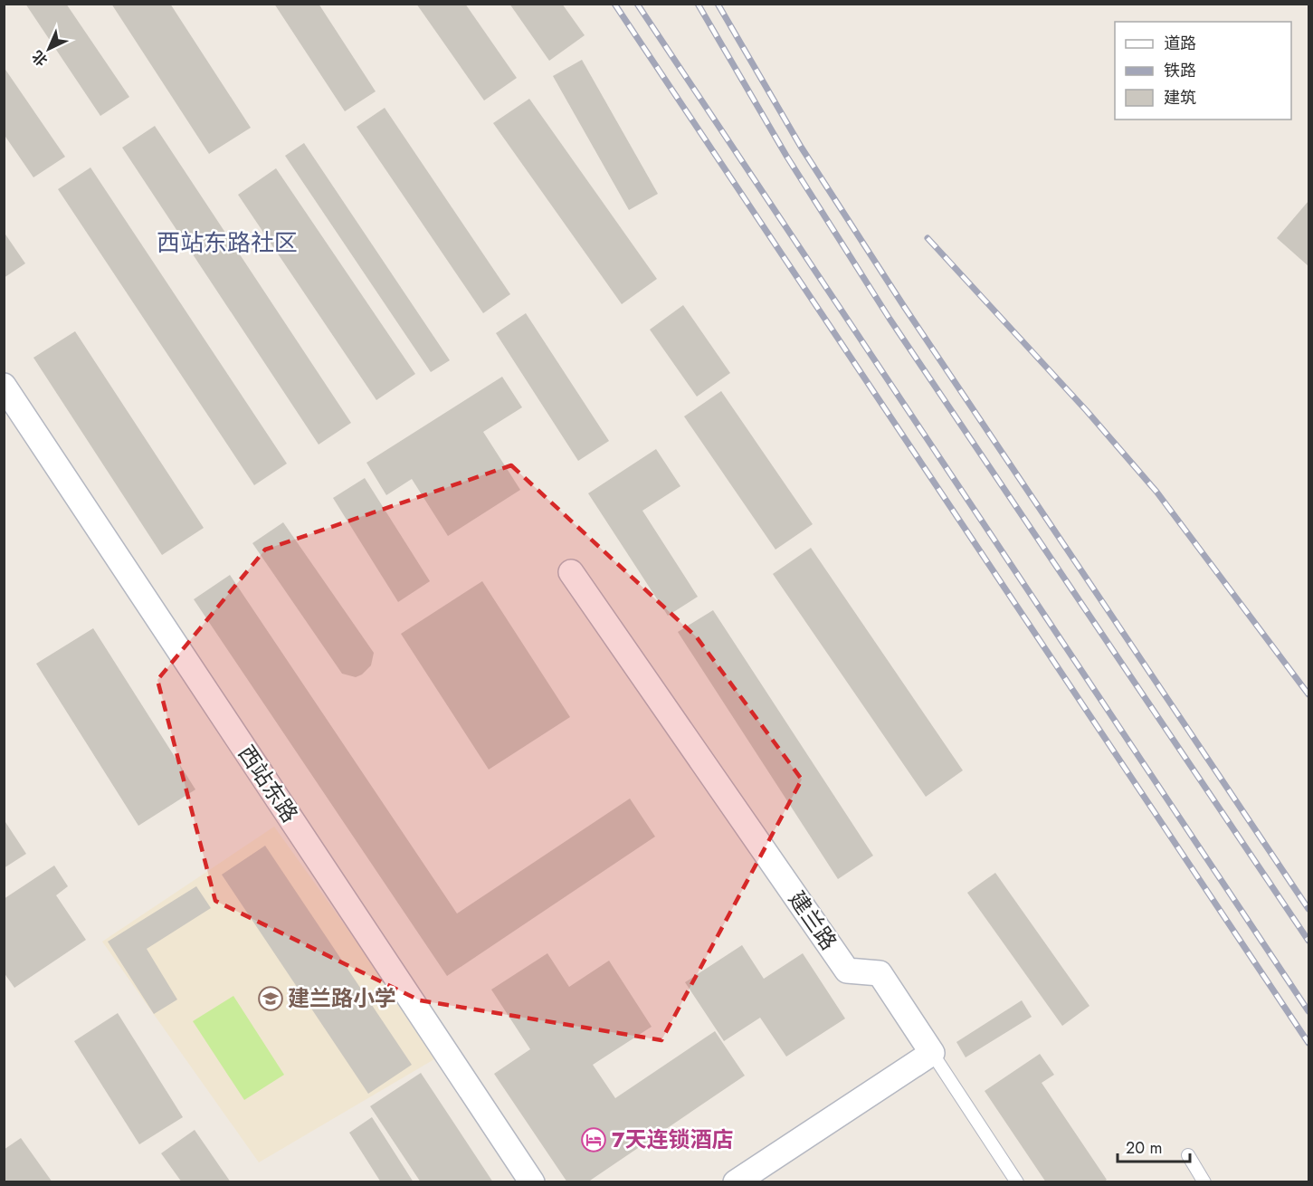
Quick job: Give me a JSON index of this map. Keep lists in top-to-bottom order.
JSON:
{
  "streets": {
    "street": ["西站东路", "建兰路"]
  },
  "districts": ["西站东路社区"],
  "places": {
    "school or university": ["建兰路小学"],
    "hotel": ["7天连锁酒店"]
  },
  "legend": ["道路", "铁路", "建筑"],
  "scale_bar": "20 m",
  "north": "bottom left"
}
